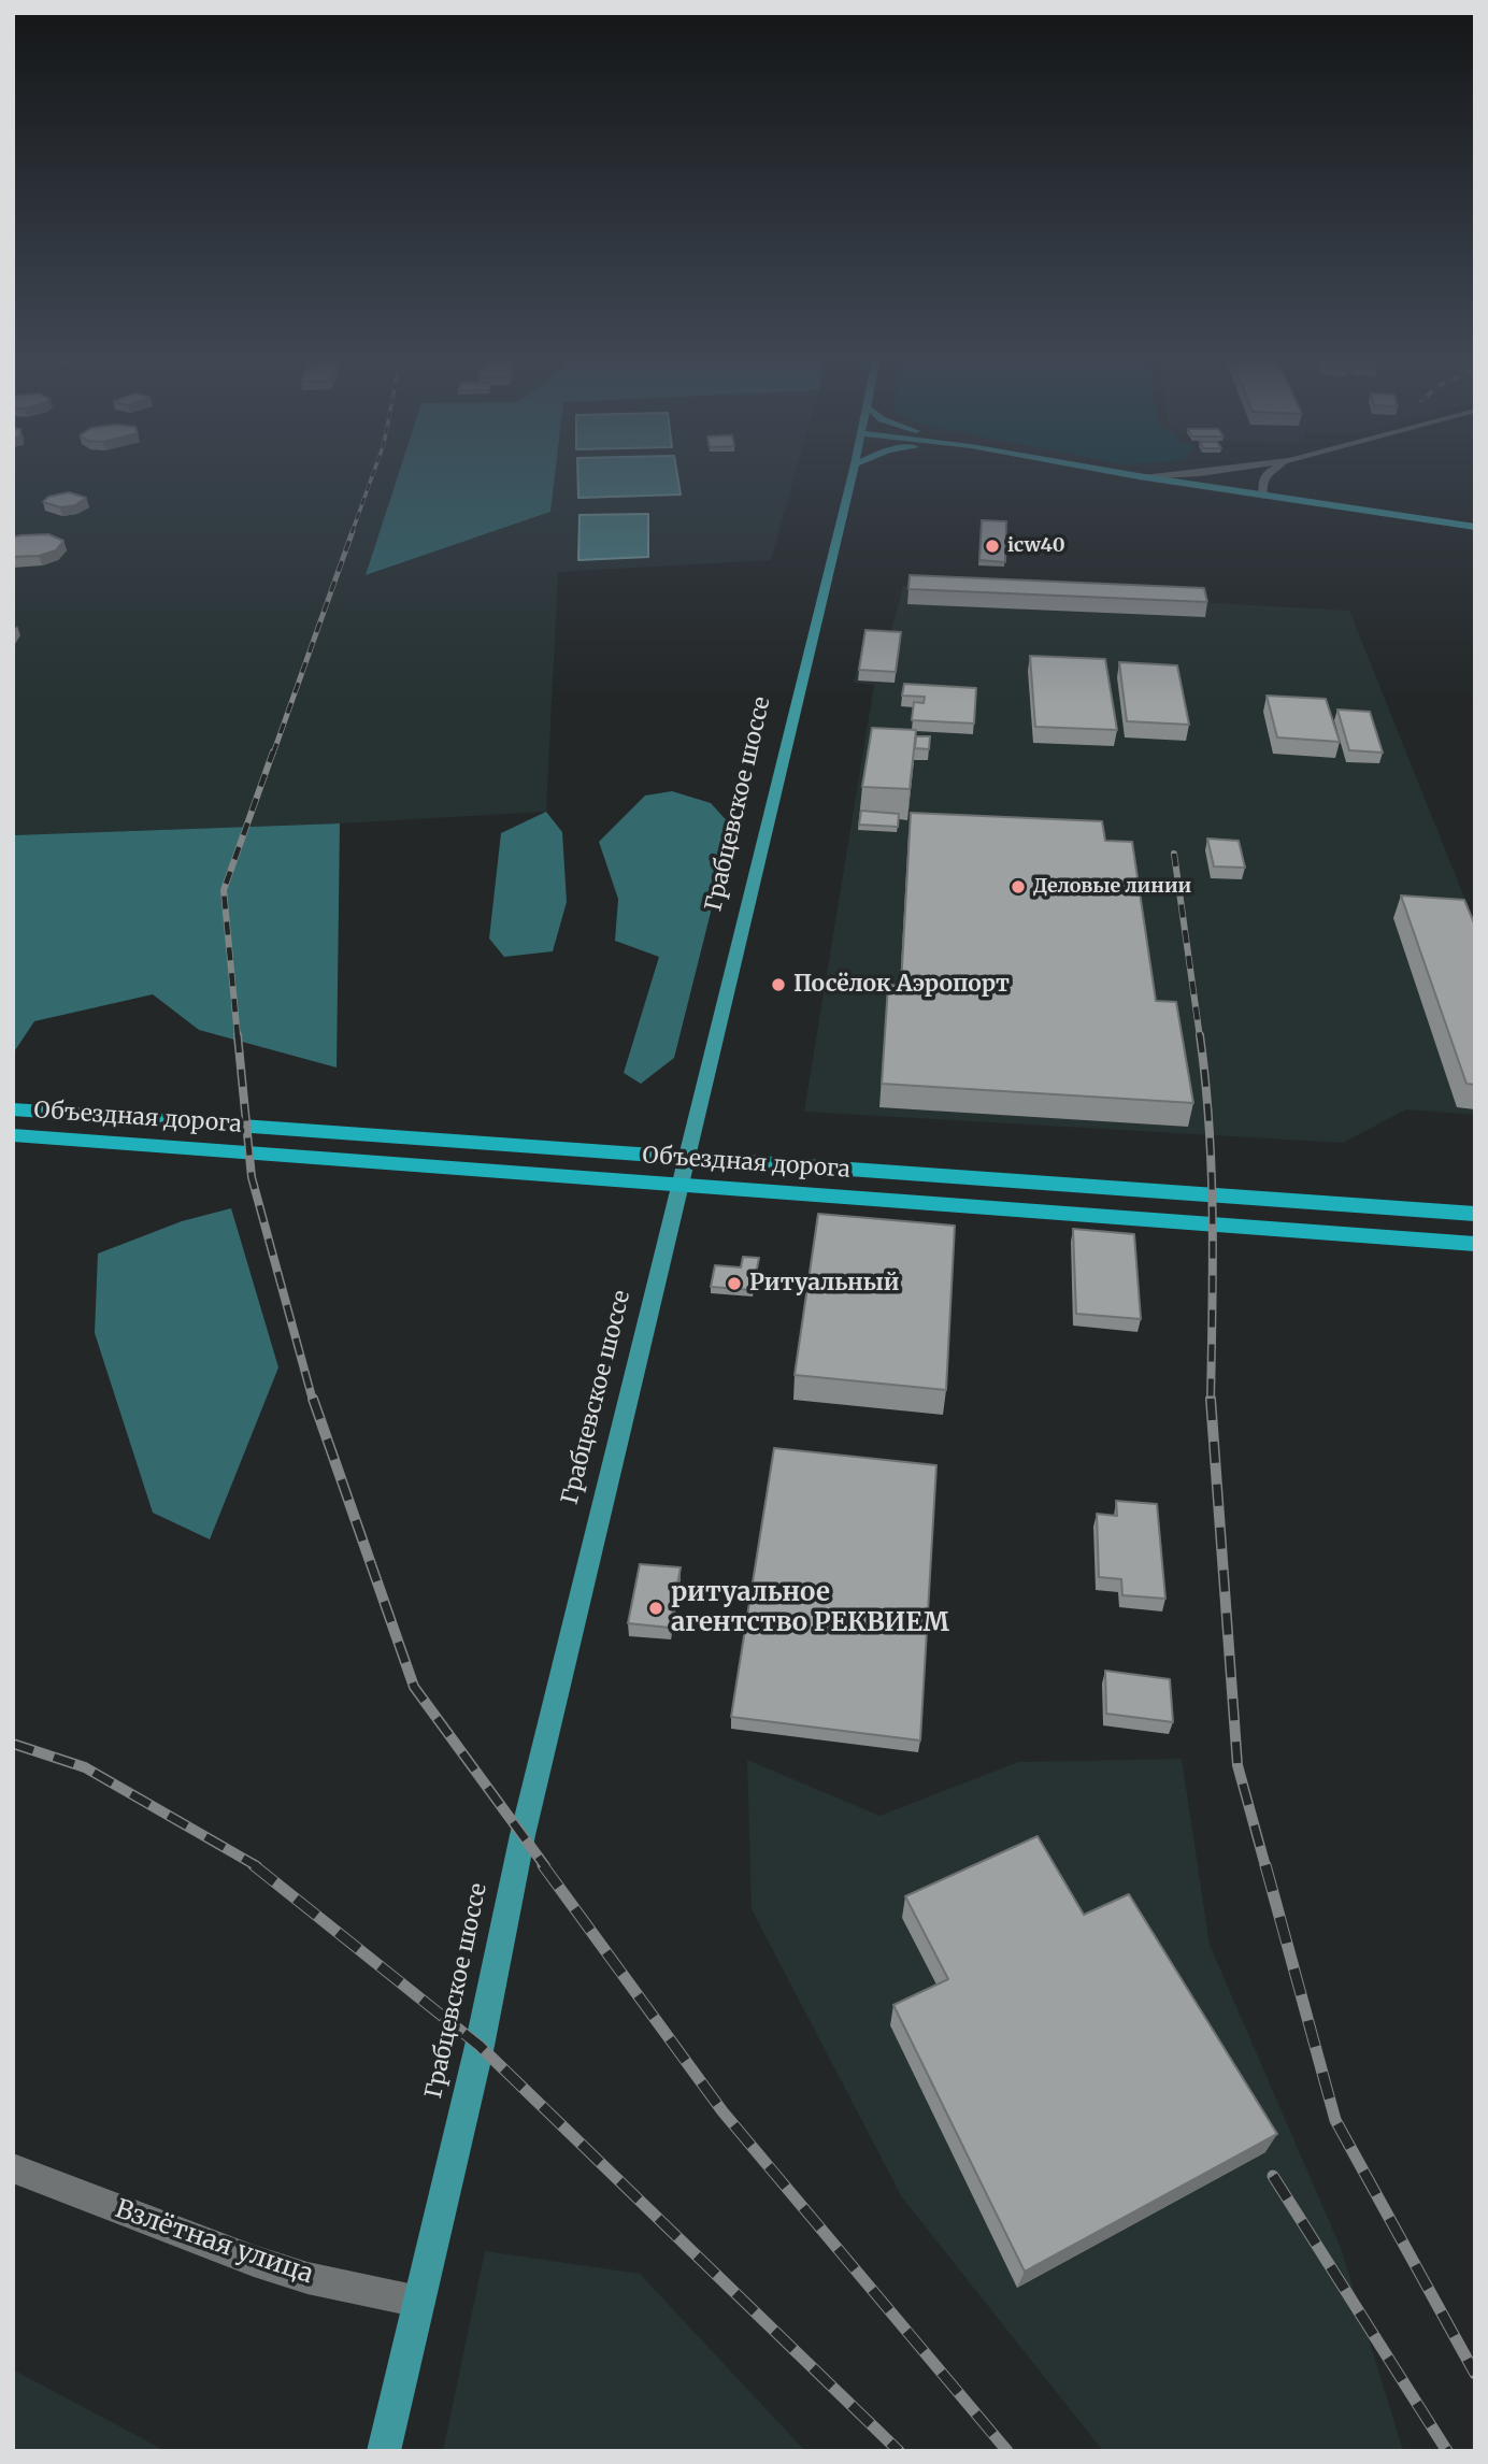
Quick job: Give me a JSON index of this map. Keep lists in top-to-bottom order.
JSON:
{
  "streets": {
    "highway": ["Объездная дорога"],
    "main road": ["Грабцевское шоссе"],
    "street": ["Взлётная улица"]
  },
  "crossings": [
    ["Грабцевское шоссе", "Взлётная улица"]
  ],
  "places": [
    "icw40",
    "Деловые линии",
    "Посёлок Аэропорт",
    "Ритуальный",
    "ритуальное агентство РЕКВИЕМ"
  ]
}
